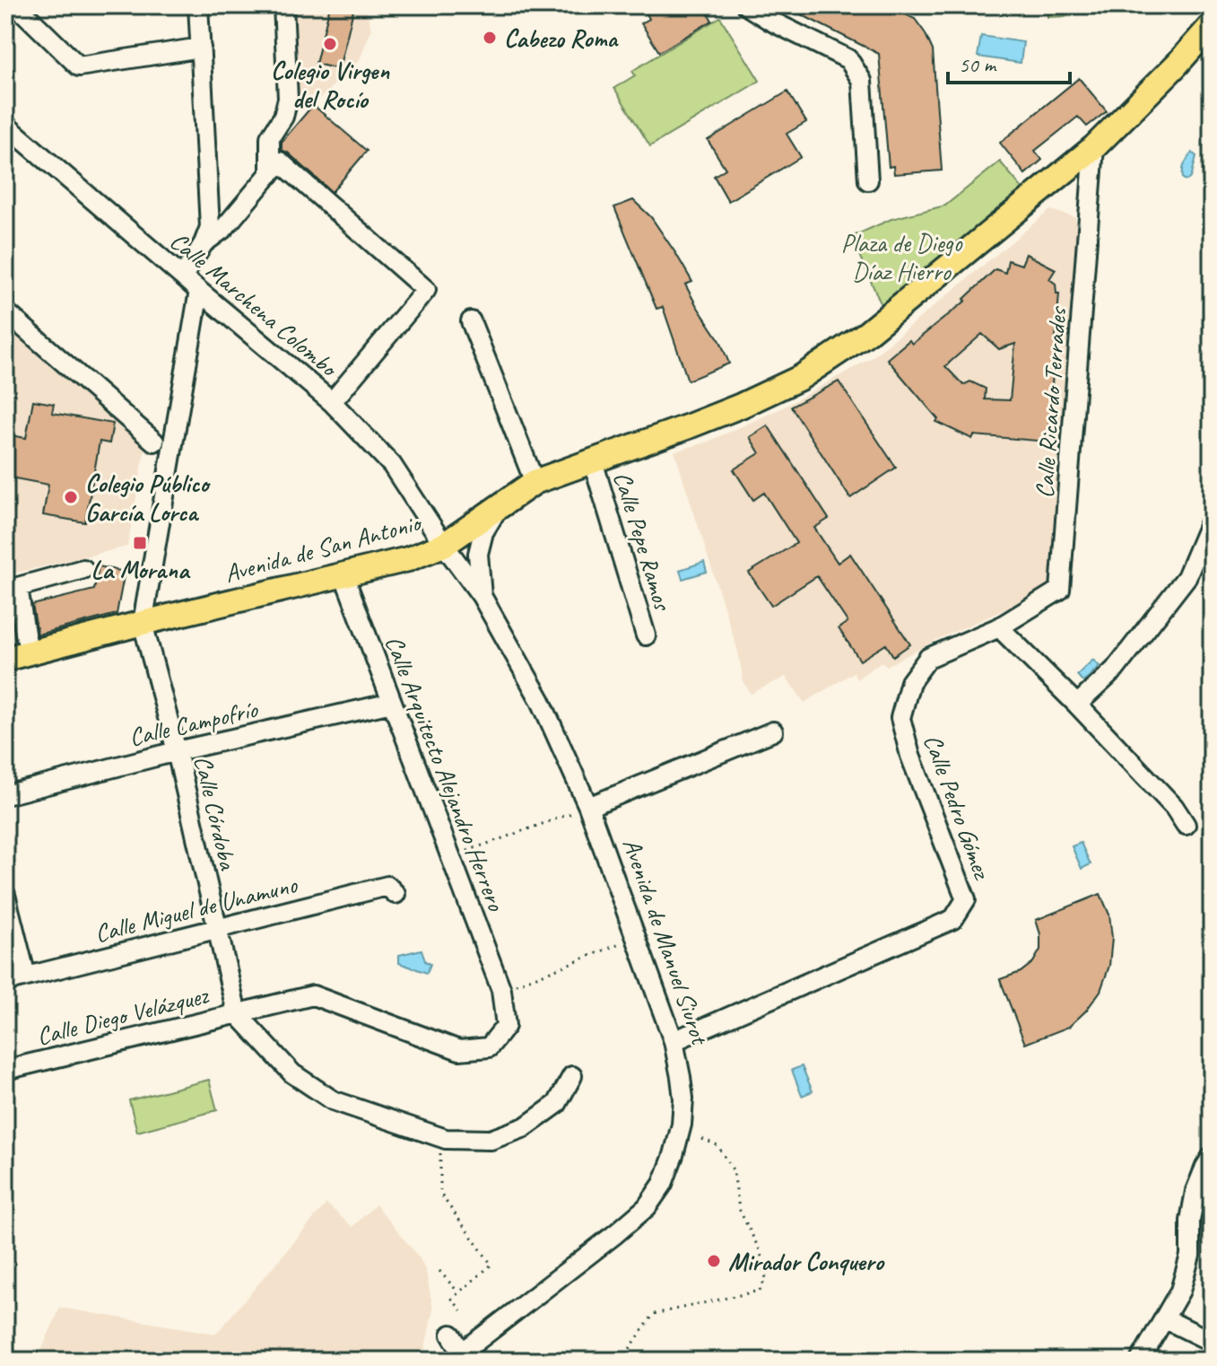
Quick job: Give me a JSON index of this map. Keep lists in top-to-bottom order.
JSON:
{
  "streets": {
    "main road": ["Avenida de San Antonio", "Avenida de Manuel Siurot"],
    "street": [
      "Calle Marchena Colombo",
      "Calle Ricardo Terrades",
      "Calle Pepe Ramos",
      "Calle Campofrío",
      "Calle Arquitecto Alejandro Herrero",
      "Calle Pedro Gómez",
      "Calle Córdoba",
      "Calle Miguel de Unamuno",
      "Calle Diego Velázquez"
    ]
  },
  "crossings": [
    ["Calle Marchena Colombo", "Avenida de San Antonio"],
    ["Calle Marchena Colombo", "Avenida de Manuel Siurot"],
    ["Calle Ricardo Terrades", "Calle Pedro Gómez"],
    ["Calle Ricardo Terrades", "Avenida de Manuel Siurot"],
    ["Calle Pepe Ramos", "Avenida de Manuel Siurot"],
    ["Avenida de San Antonio", "Calle Arquitecto Alejandro Herrero"],
    ["Avenida de San Antonio", "Calle Córdoba"],
    ["Avenida de San Antonio", "Avenida de Manuel Siurot"],
    ["Calle Campofrío", "Calle Arquitecto Alejandro Herrero"],
    ["Calle Campofrío", "Calle Córdoba"],
    ["Calle Arquitecto Alejandro Herrero", "Calle Córdoba"],
    ["Calle Arquitecto Alejandro Herrero", "Calle Diego Velázquez"],
    ["Calle Pedro Gómez", "Avenida de Manuel Siurot"],
    ["Calle Córdoba", "Calle Miguel de Unamuno"],
    ["Calle Córdoba", "Calle Diego Velázquez"]
  ],
  "parks": ["Plaza de Diego Díaz Hierro"],
  "places": {
    "other": [
      "Cabezo Roma",
      "Colegio Virgen del Rocío",
      "Colegio Público García Lorca",
      "Mirador Conquero"
    ],
    "transit": ["La Morana"]
  },
  "scale_bar": "50 m"
}
